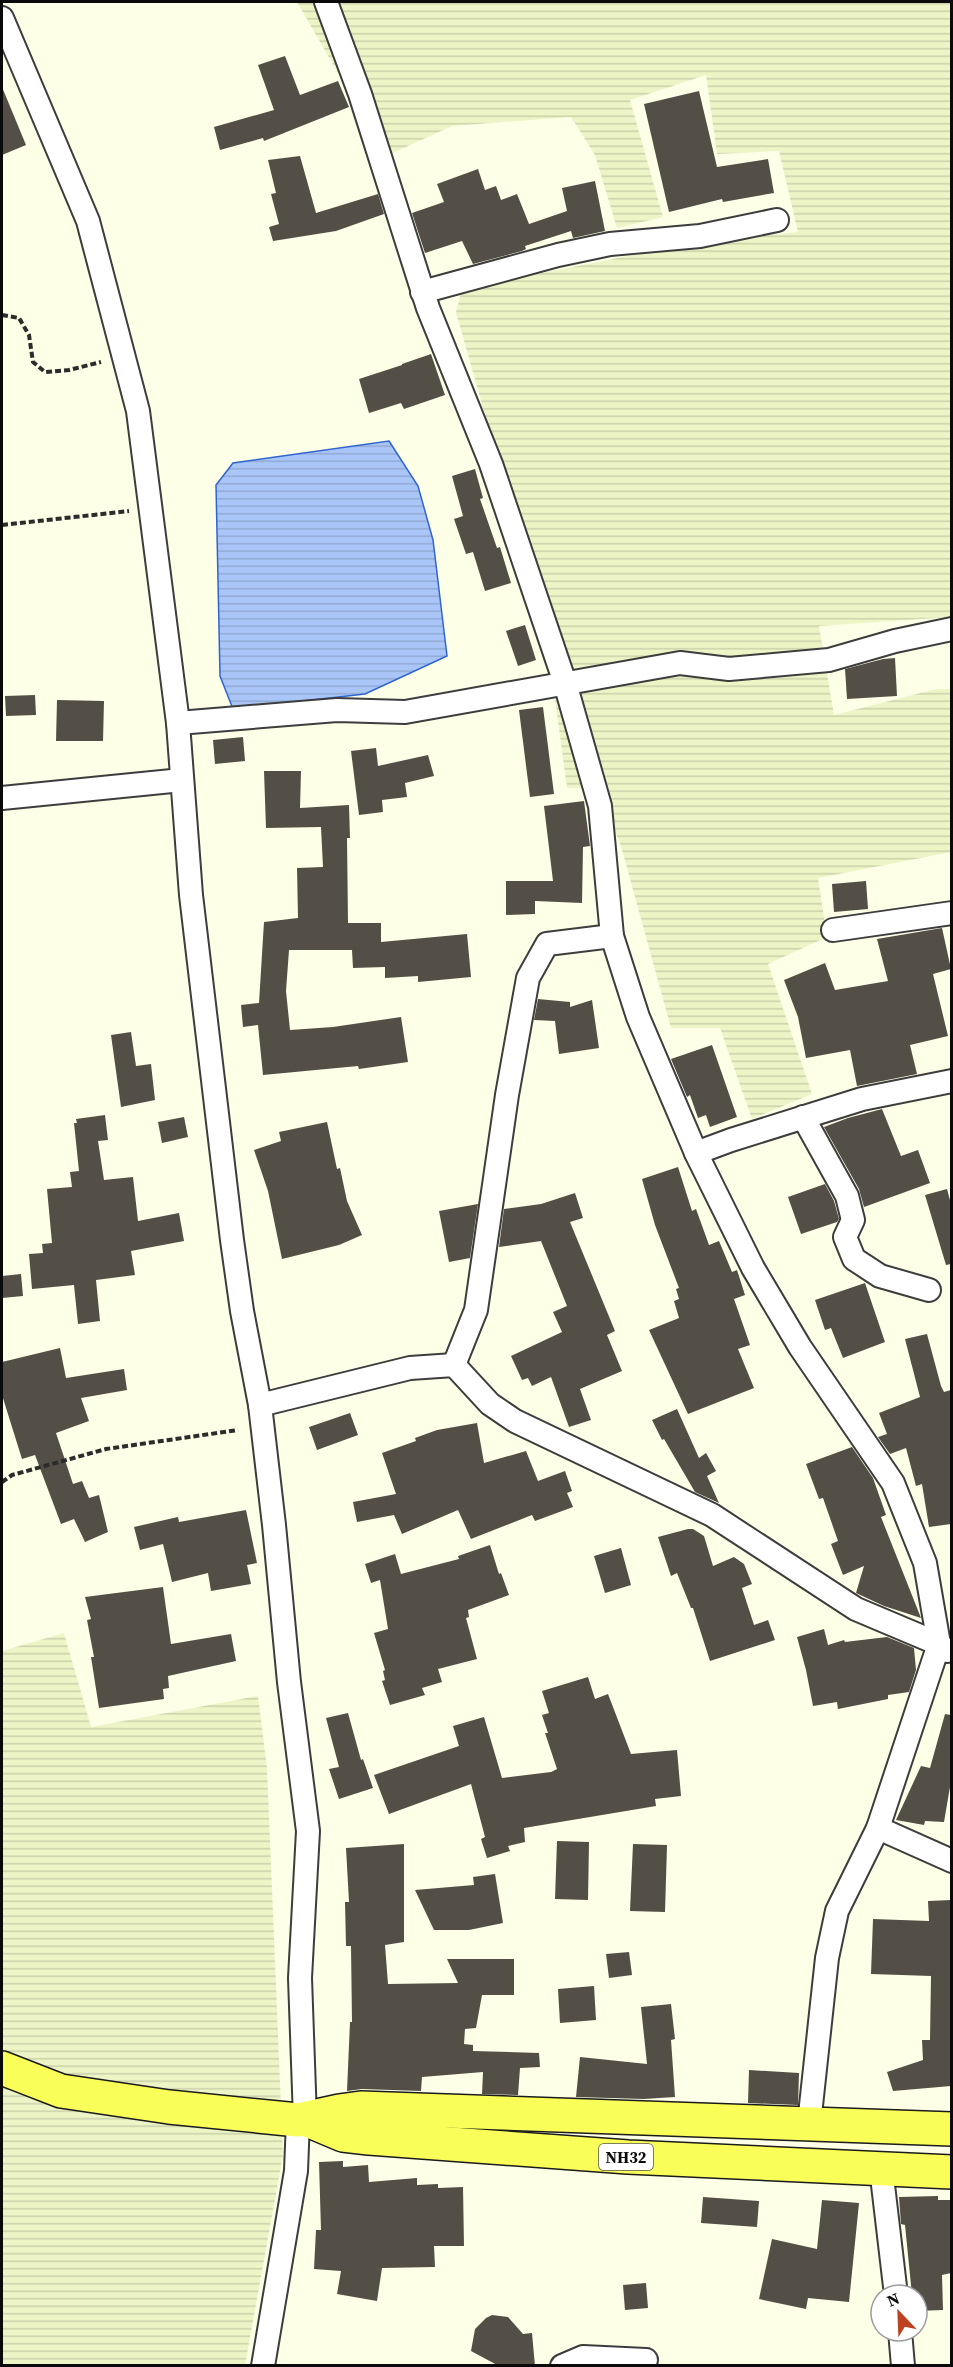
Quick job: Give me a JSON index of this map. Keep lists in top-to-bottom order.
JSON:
{
  "streets": {
    "main road": ["NH32"]
  },
  "north": "top left"
}
